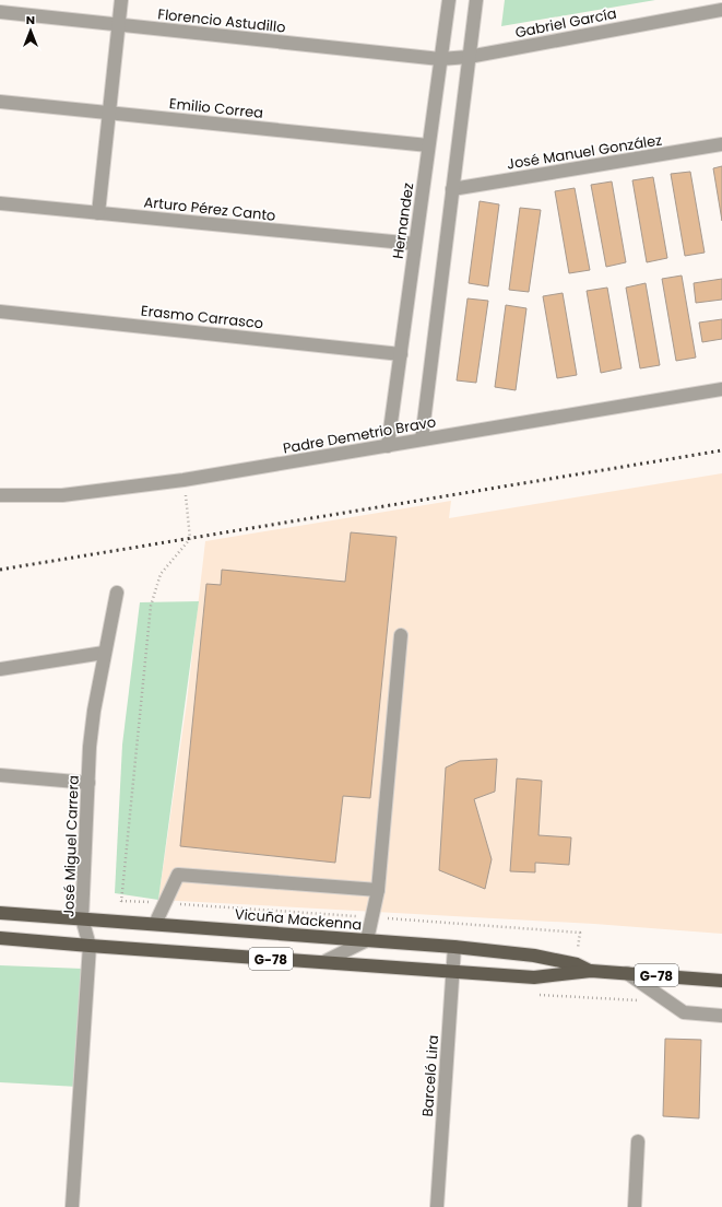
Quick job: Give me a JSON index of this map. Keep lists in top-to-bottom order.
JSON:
{
  "streets": {
    "main road": ["Vicuña Mackenna", "G-78"],
    "street": [
      "Florencio Astudillo",
      "Gabriel García",
      "Emilio Correa",
      "José Manuel González",
      "Arturo Pérez Canto",
      "Hernandez",
      "Erasmo Carrasco",
      "Padre Demetrio Bravo",
      "José Miguel Carrera",
      "Barceló Lira"
    ]
  },
  "crossings": [
    ["Florencio Astudillo", "Gabriel García"],
    ["Florencio Astudillo", "Hernandez"],
    ["Gabriel García", "Hernandez"],
    ["Emilio Correa", "Hernandez"],
    ["Arturo Pérez Canto", "Hernandez"],
    ["Hernandez", "Erasmo Carrasco"],
    ["Hernandez", "Padre Demetrio Bravo"],
    ["José Miguel Carrera", "Vicuña Mackenna"],
    ["Vicuña Mackenna", "Barceló Lira"]
  ],
  "north": "top"
}
